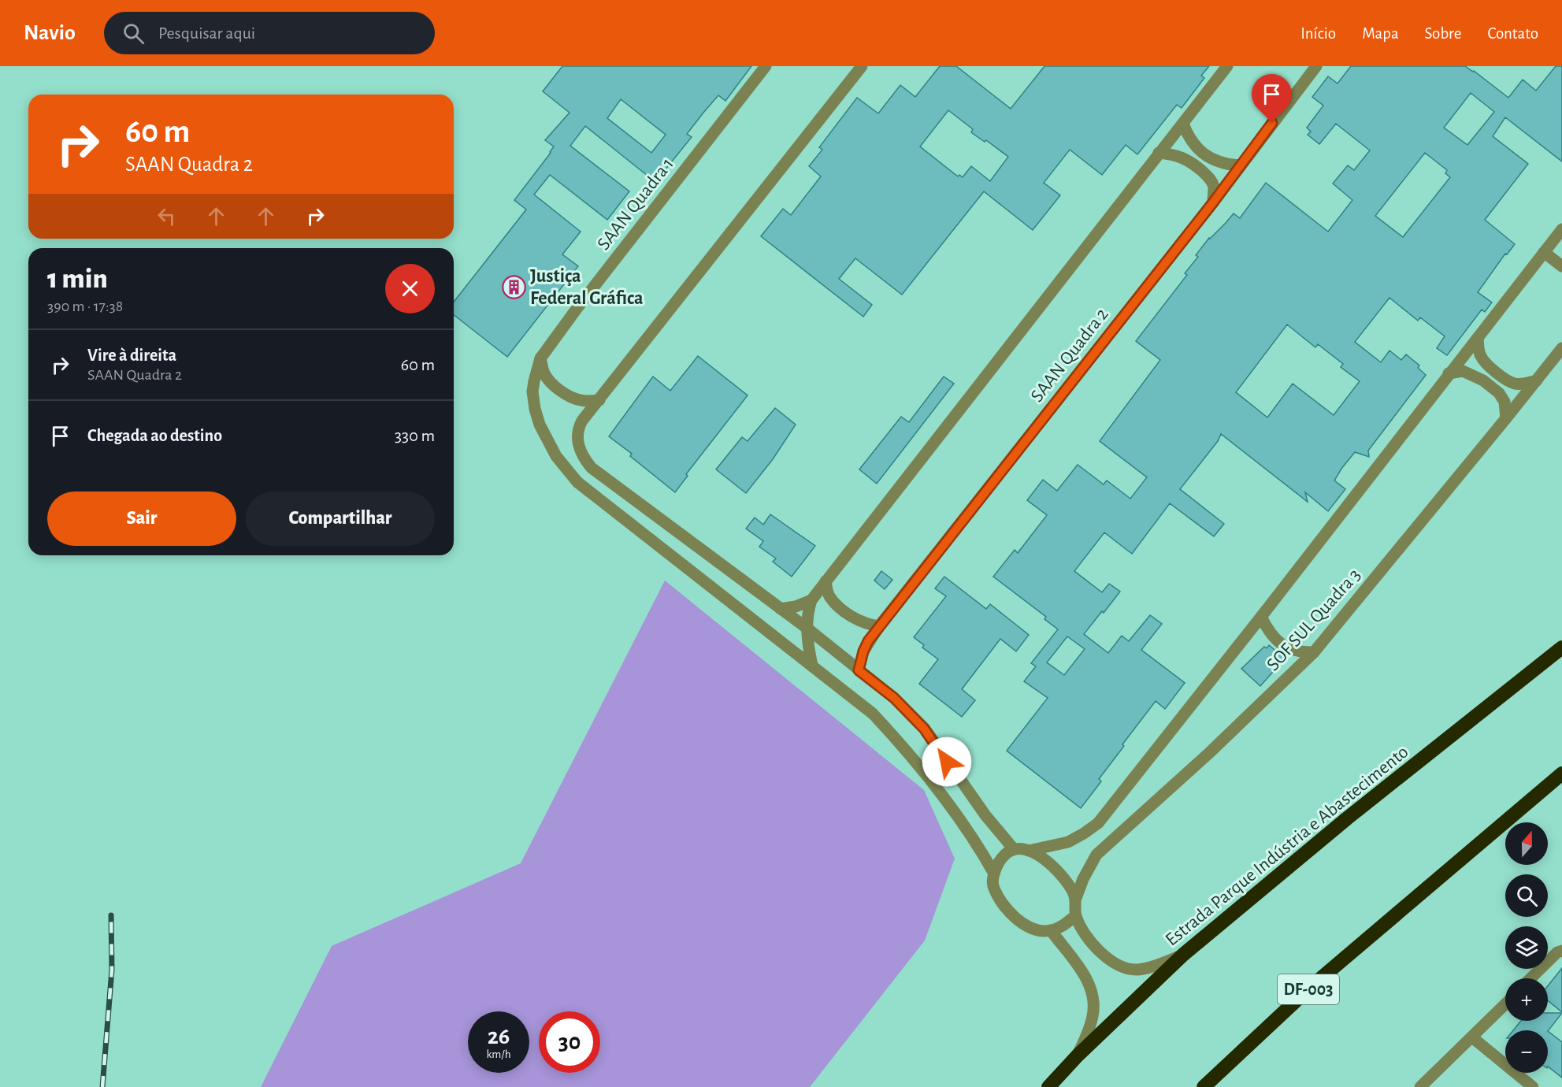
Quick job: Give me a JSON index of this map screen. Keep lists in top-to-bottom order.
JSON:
{
  "streets": {
    "highway": ["Estrada Parque Indústria e Abastecimento", "DF-003"],
    "street": ["SAAN Quadra 1", "SAAN Quadra 2", "SOF SUL Quadra 3"]
  },
  "crossings": [
    ["SAAN Quadra 1", "SOF SUL Quadra 3"]
  ],
  "places": {
    "building": ["Justiça Federal Gráfica"]
  },
  "north": "top",
  "page": {
    "header": "Navio",
    "search": "Pesquisar aqui",
    "nav": [
      "Início",
      "Mapa",
      "Sobre",
      "Contato"
    ],
    "turn": ["60 m", "SAAN Quadra 2"],
    "heading": ["1 min", "390 m · 17:38"],
    "list": [
      {
        "name": "Vire à direita",
        "note": "SAAN Quadra 2",
        "value": "60 m"
      },
      {
        "name": "Chegada ao destino",
        "value": "330 m"
      }
    ],
    "buttons": ["Sair", "Compartilhar"],
    "map_buttons": ["+", "−"],
    "speed": "26 km/h",
    "limit": "30"
  }
}
